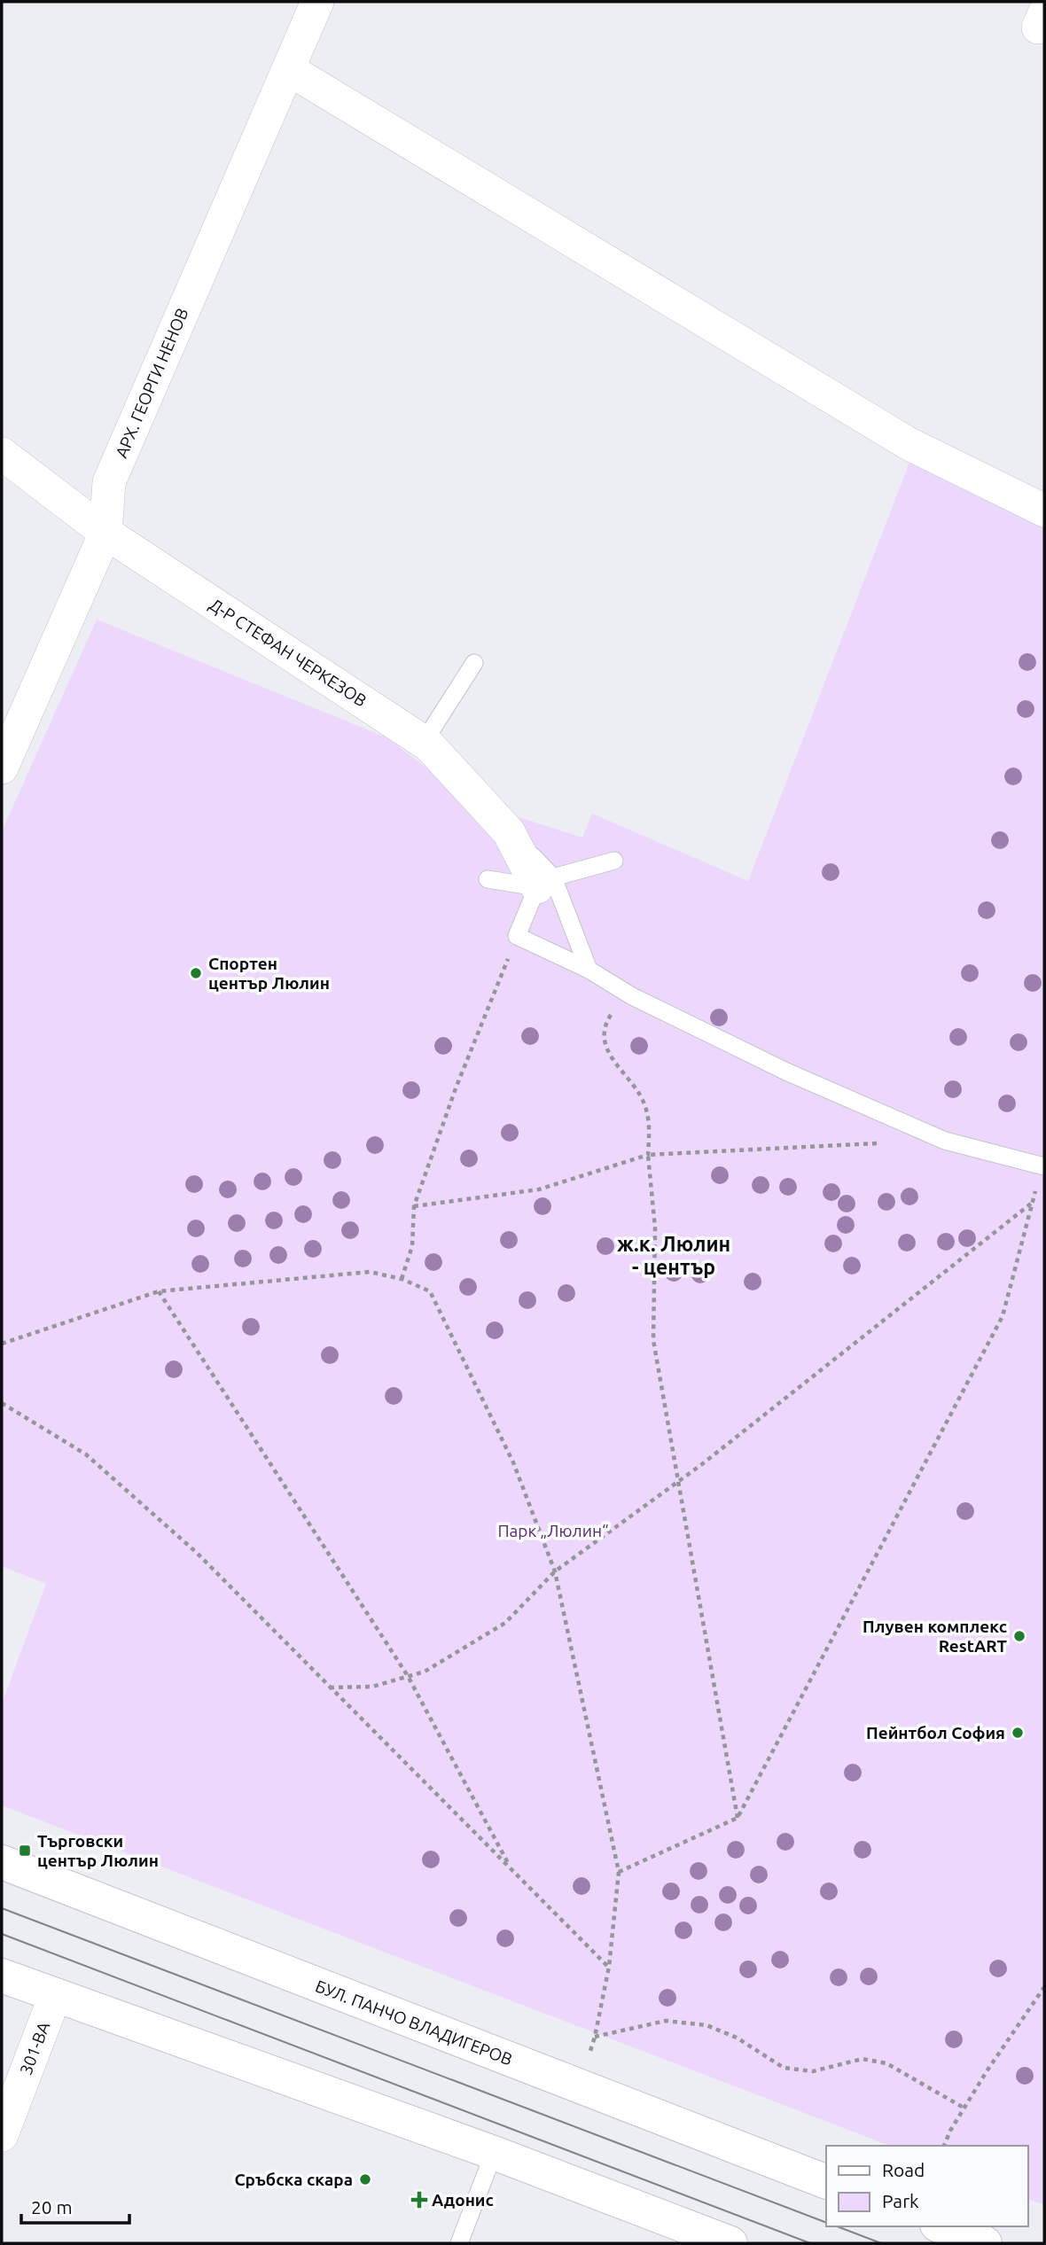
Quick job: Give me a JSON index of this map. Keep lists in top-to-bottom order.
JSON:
{
  "streets": {
    "main road": ["БУЛ. ПАНЧО ВЛАДИГЕРОВ"],
    "street": ["АРХ. ГЕОРГИ НЕНОВ", "Д-Р СТЕФАН ЧЕРКЕЗОВ", "301-ВА"]
  },
  "crossings": [
    ["АРХ. ГЕОРГИ НЕНОВ", "Д-Р СТЕФАН ЧЕРКЕЗОВ"]
  ],
  "districts": ["ж.к. Люлин - център"],
  "parks": ["Парк „Люлин“"],
  "places": {
    "other": [
      "Спортен център Люлин",
      "Плувен комплекс RestART",
      "Пейнтбол София",
      "Сръбска скара"
    ],
    "transit": ["Търговски център Люлин"],
    "health": ["Адонис"]
  },
  "legend": ["Road", "Park"],
  "scale_bar": "20 m"
}
